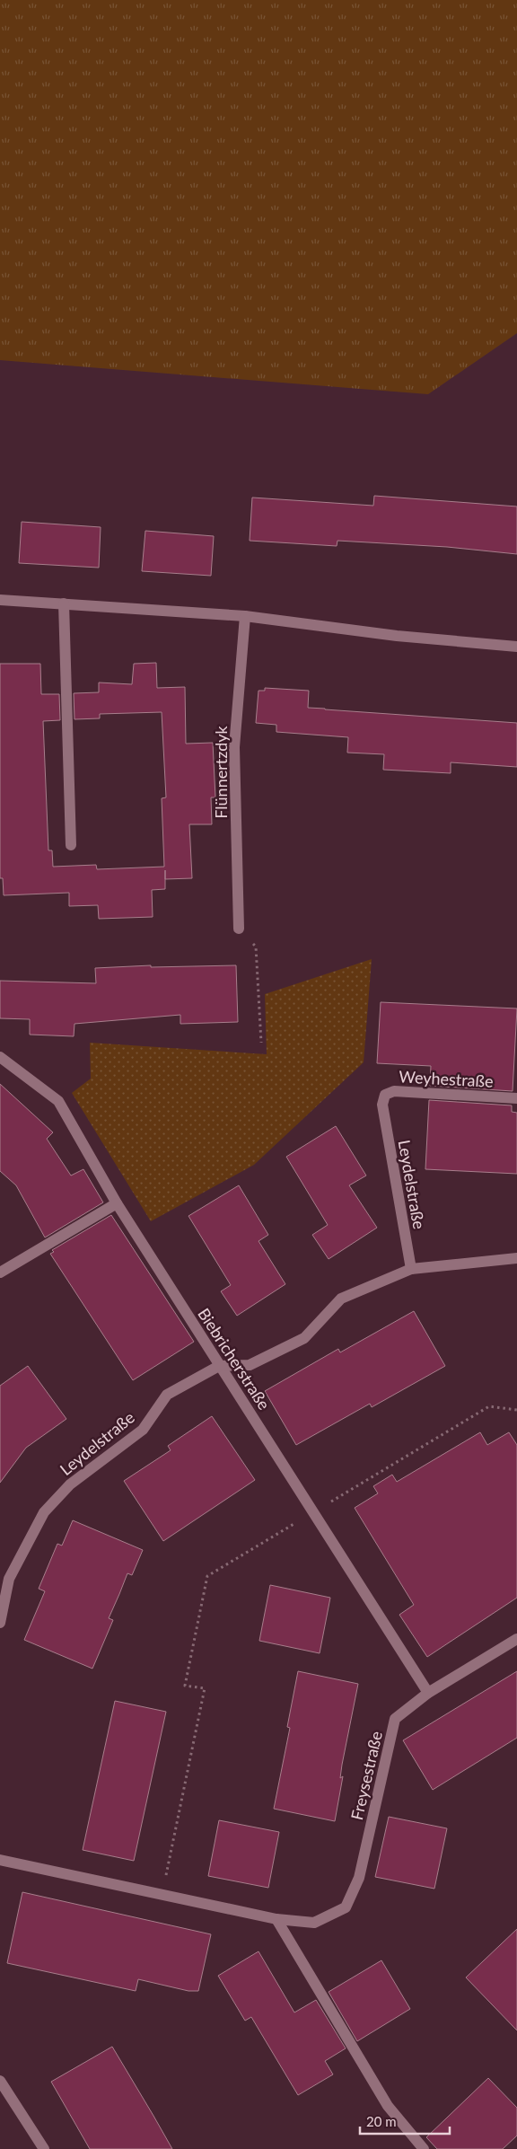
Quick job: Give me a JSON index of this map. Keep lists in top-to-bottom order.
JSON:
{
  "streets": {
    "street": [
      "Flünnertzdyk",
      "Weyhestraße",
      "Leydelstraße",
      "Biebricherstraße",
      "Freysestraße"
    ]
  },
  "crossings": [
    ["Weyhestraße", "Leydelstraße"],
    ["Leydelstraße", "Biebricherstraße"],
    ["Biebricherstraße", "Freysestraße"]
  ],
  "scale_bar": "20 m"
}
